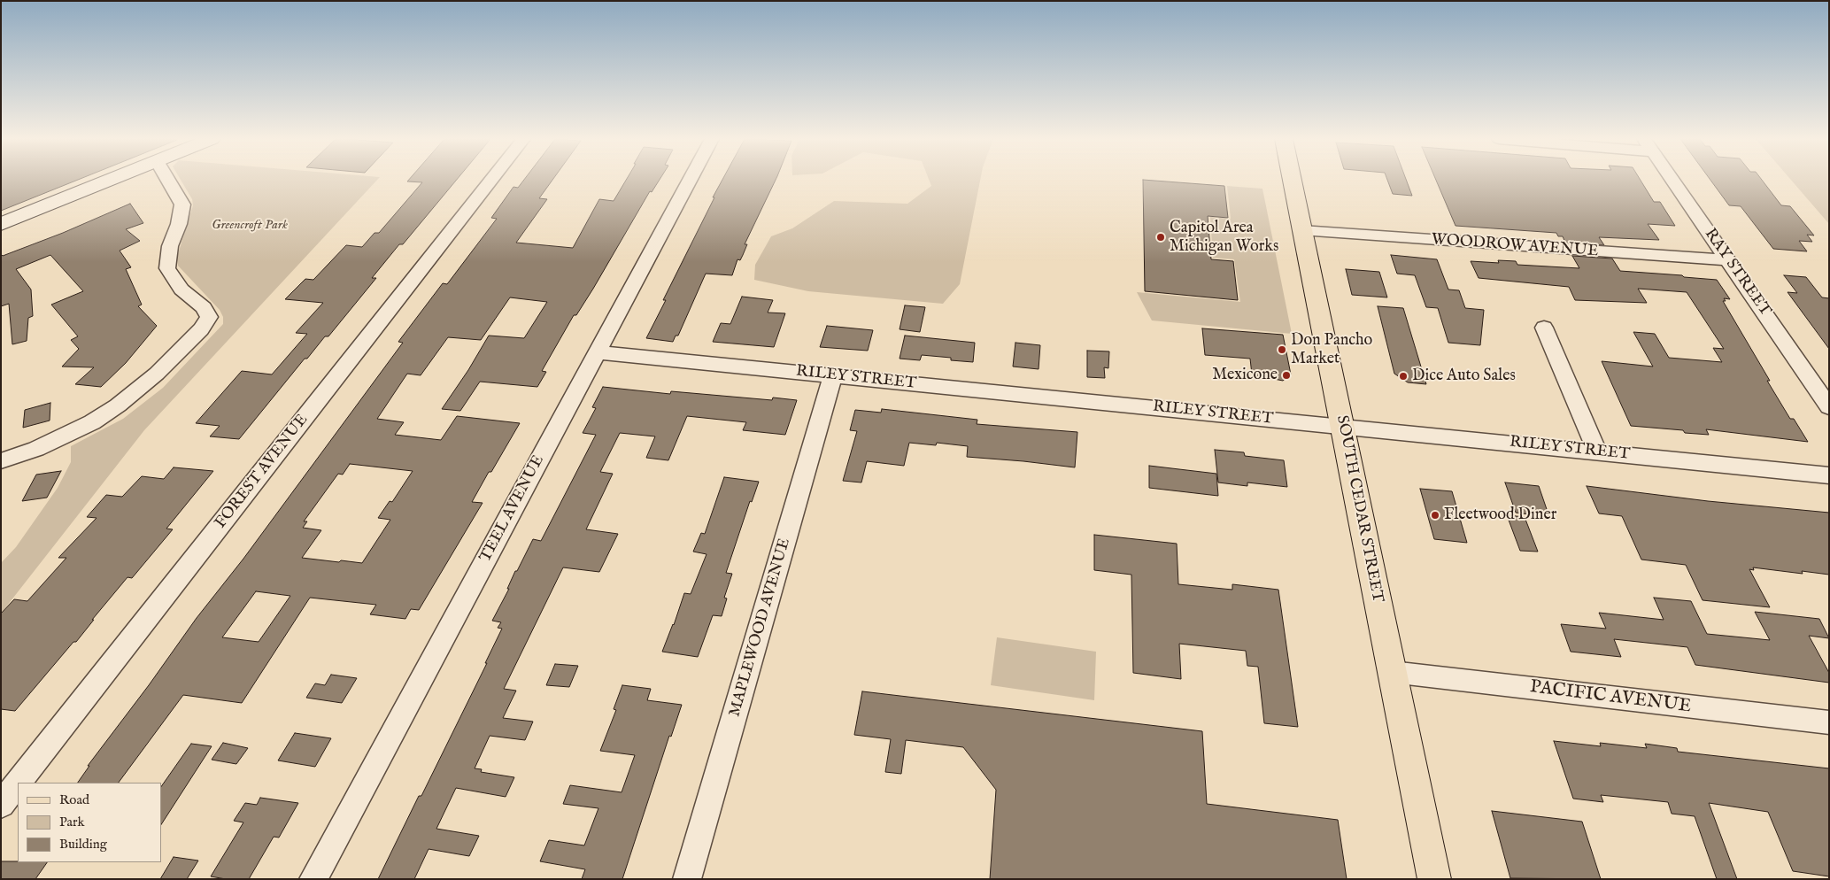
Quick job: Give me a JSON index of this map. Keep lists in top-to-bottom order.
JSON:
{
  "streets": {
    "main road": ["SOUTH CEDAR STREET"],
    "street": [
      "WOODROW AVENUE",
      "RAY STREET",
      "RILEY STREET",
      "FOREST AVENUE",
      "TEEL AVENUE",
      "MAPLEWOOD AVENUE",
      "PACIFIC AVENUE"
    ]
  },
  "crossings": [
    ["WOODROW AVENUE", "RAY STREET"],
    ["WOODROW AVENUE", "SOUTH CEDAR STREET"],
    ["RILEY STREET", "TEEL AVENUE"],
    ["RILEY STREET", "SOUTH CEDAR STREET"],
    ["RILEY STREET", "MAPLEWOOD AVENUE"],
    ["SOUTH CEDAR STREET", "PACIFIC AVENUE"]
  ],
  "parks": ["Greencroft Park"],
  "places": [
    "Capitol Area Michigan Works",
    "Don Pancho Market",
    "Mexicone",
    "Dice Auto Sales",
    "Fleetwood Diner"
  ],
  "legend": ["Road", "Park", "Building"]
}
